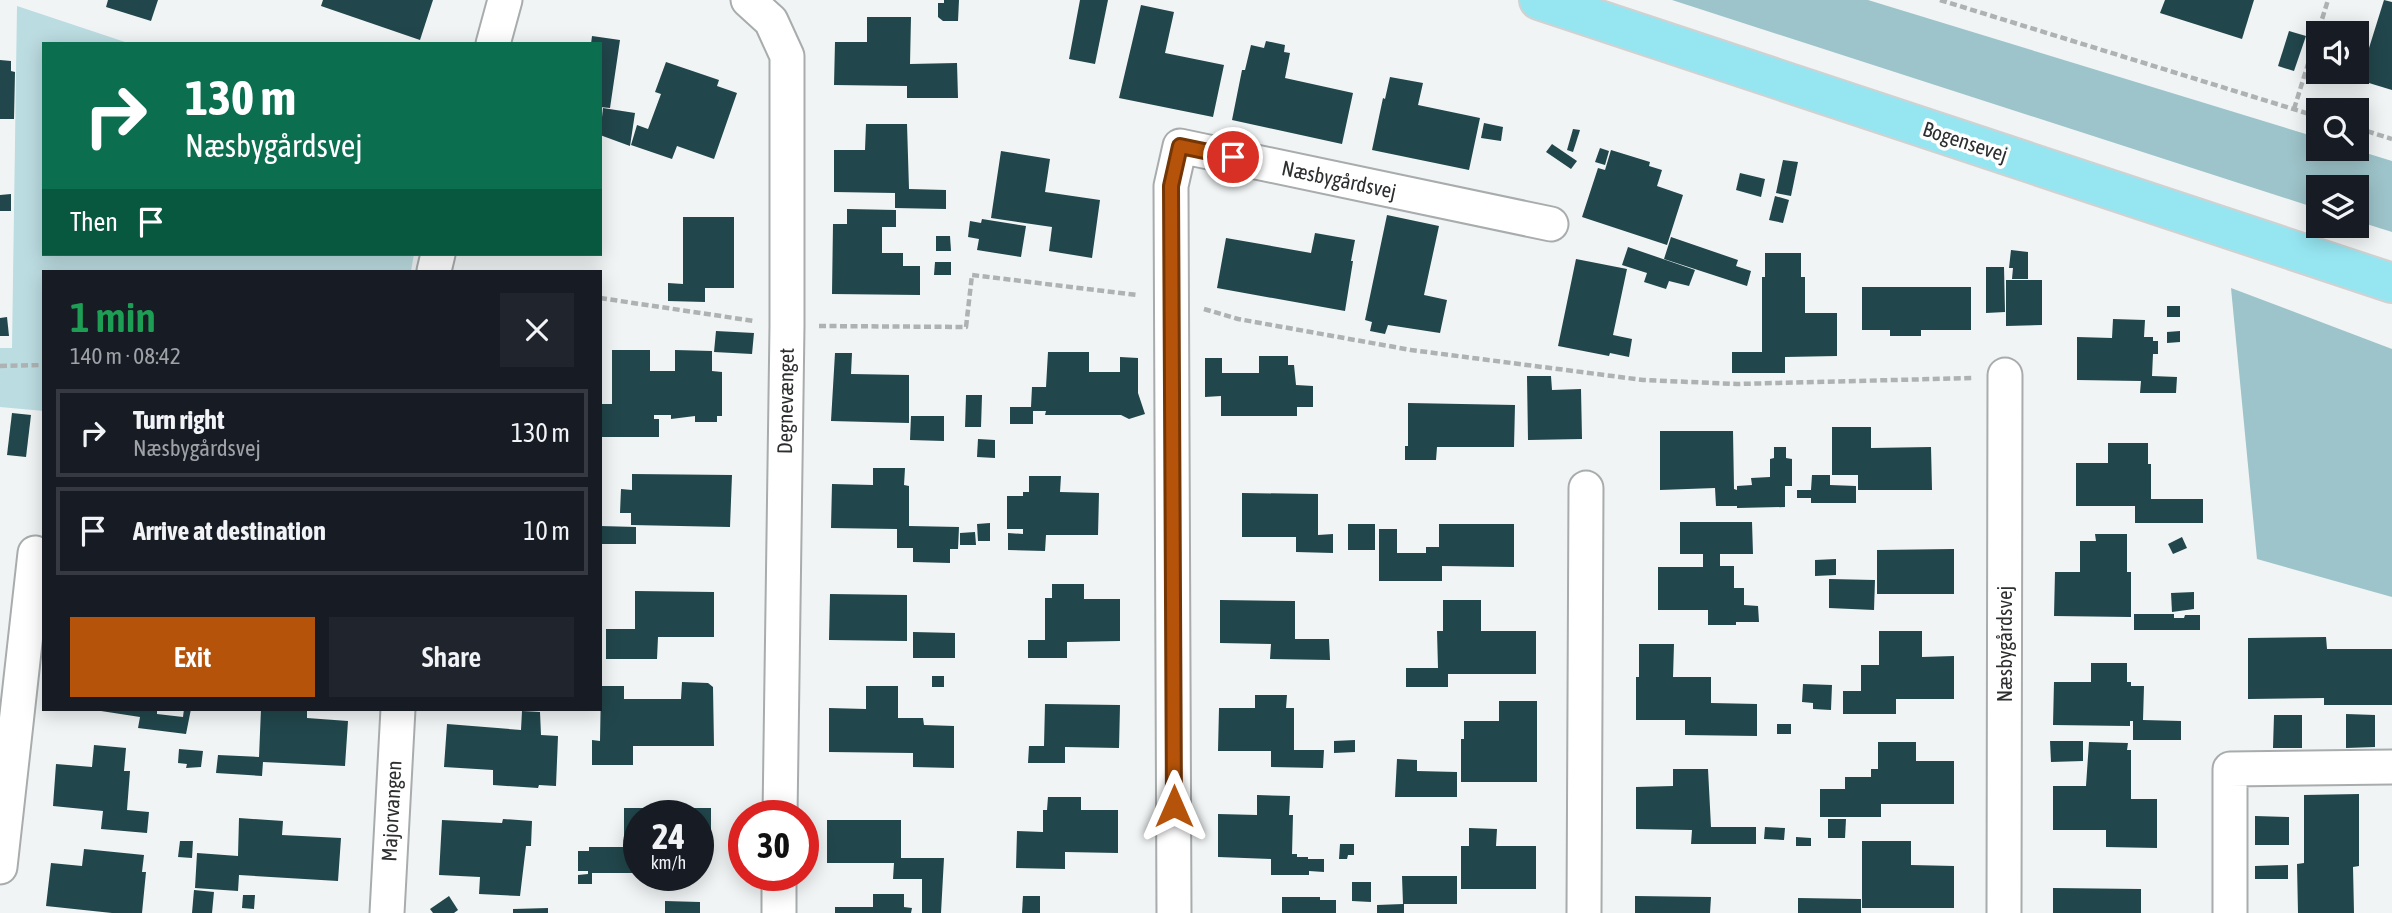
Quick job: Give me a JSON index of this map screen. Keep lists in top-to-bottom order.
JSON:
{
  "streets": {
    "main road": ["Bogensevej"],
    "street": ["Næsbygårdsvej", "Degnevænget", "Majorvangen"]
  },
  "page": {
    "turn": ["130 m", "Næsbygårdsvej"],
    "then": "Then",
    "heading": ["1 min", "140 m · 08:42"],
    "list": [
      {
        "name": "Turn right",
        "note": "Næsbygårdsvej",
        "value": "130 m"
      },
      {
        "name": "Arrive at destination",
        "value": "10 m"
      }
    ],
    "buttons": ["Exit", "Share"],
    "speed": "24 km/h",
    "limit": "30"
  }
}
